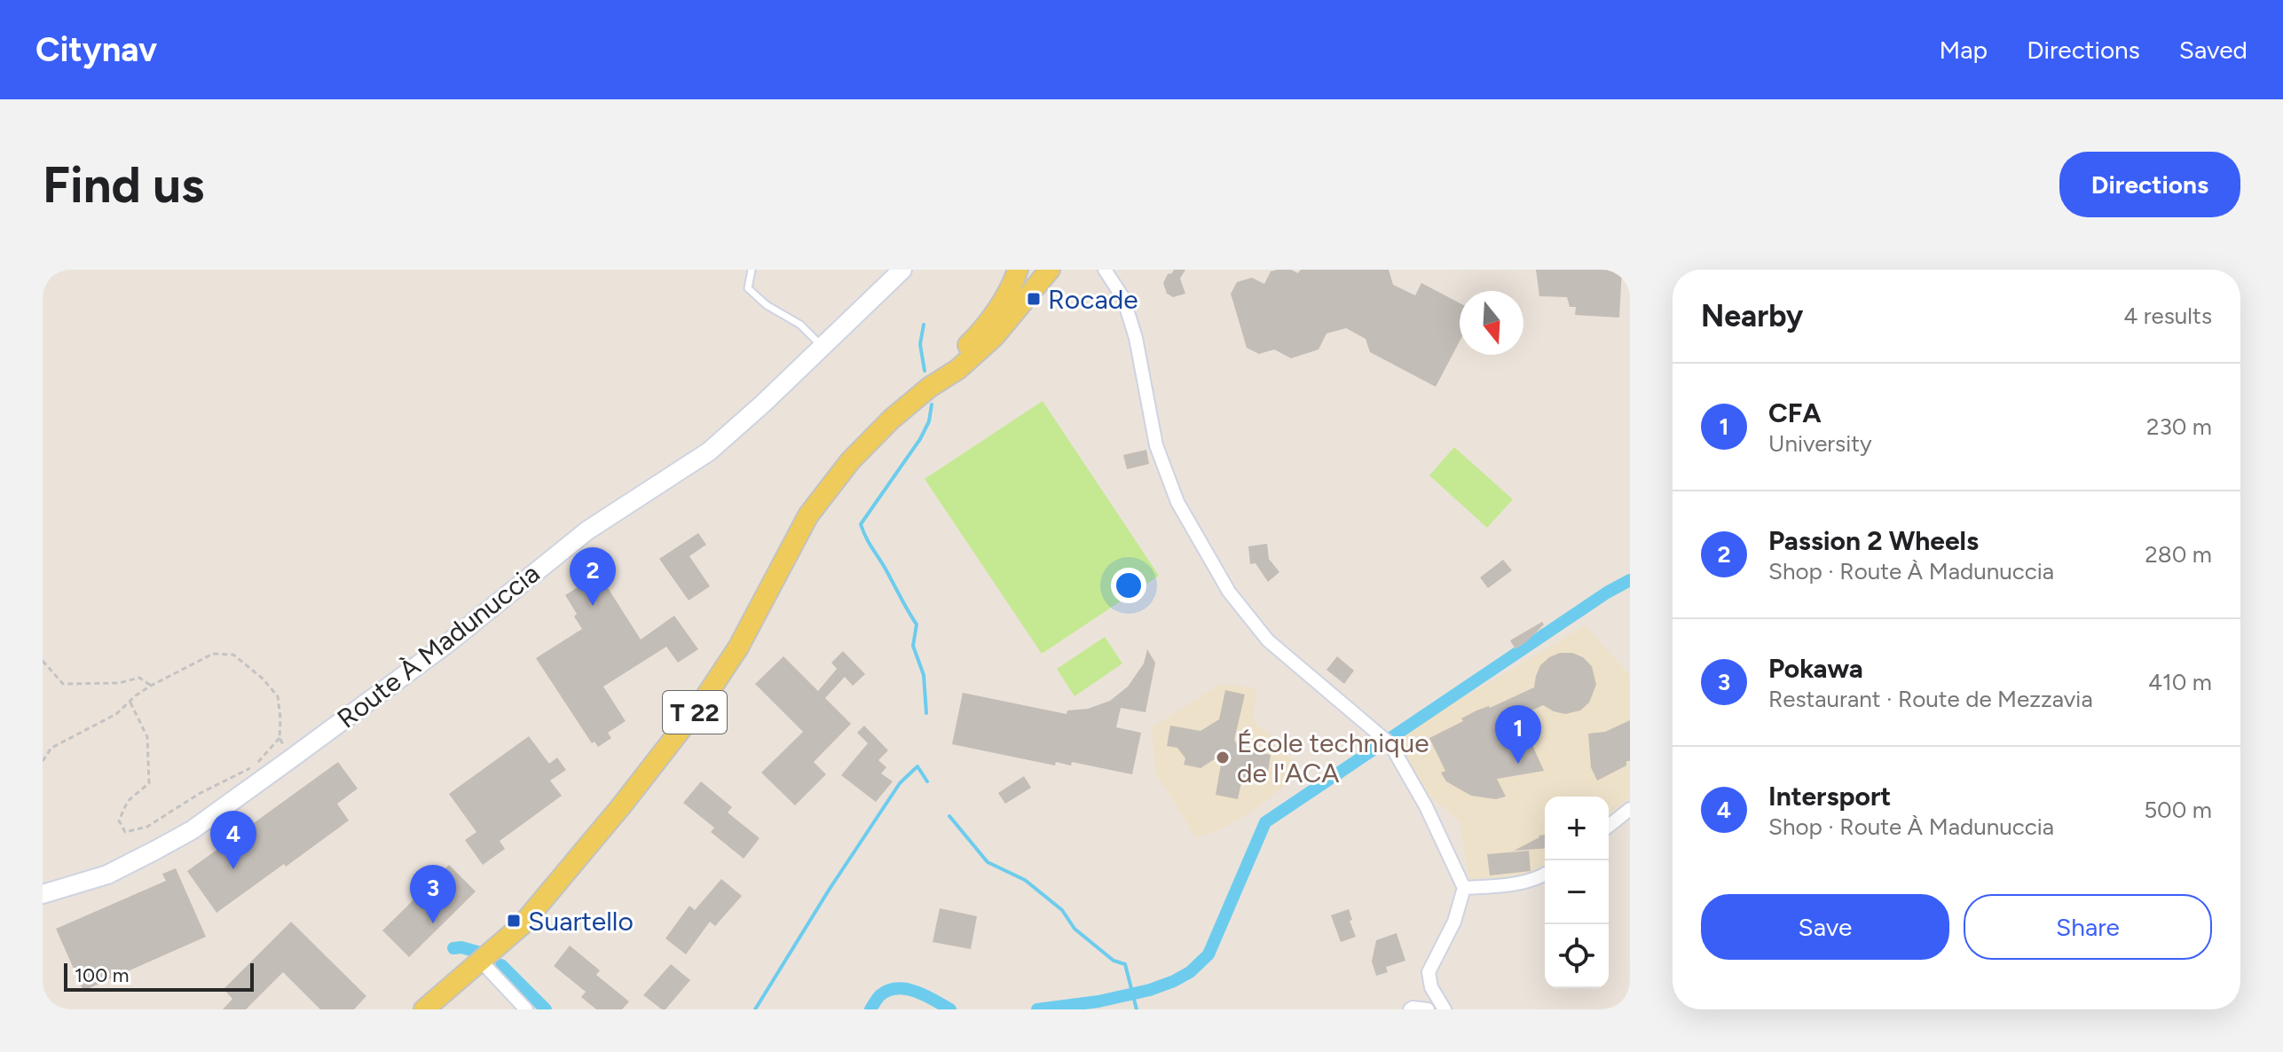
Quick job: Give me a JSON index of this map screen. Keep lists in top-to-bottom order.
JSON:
{
  "streets": {
    "main road": ["Route À Madunuccia", "T 22"]
  },
  "places": {
    "transit": ["Rocade", "Suartello"],
    "other": ["École technique de l'ACA"]
  },
  "scale_bar": "100 m",
  "north": "bottom",
  "page": {
    "header": "Citynav",
    "nav": ["Map", "Directions", "Saved"],
    "buttons": [
      "Directions",
      ["Save", "Share"]
    ],
    "title": "Find us",
    "heading": ["Nearby", "4 results"],
    "list": [
      {
        "mark": "1",
        "name": "CFA",
        "note": "University",
        "value": "230 m"
      },
      {
        "mark": "2",
        "name": "Passion 2 Wheels",
        "note": "Shop · Route À Madunuccia",
        "value": "280 m"
      },
      {
        "mark": "3",
        "name": "Pokawa",
        "note": "Restaurant · Route de Mezzavia",
        "value": "410 m"
      },
      {
        "mark": "4",
        "name": "Intersport",
        "note": "Shop · Route À Madunuccia",
        "value": "500 m"
      }
    ],
    "pins": [
      "2",
      "1",
      "4",
      "3"
    ],
    "map_buttons": ["+", "−"],
    "scale": "100 m"
  }
}
